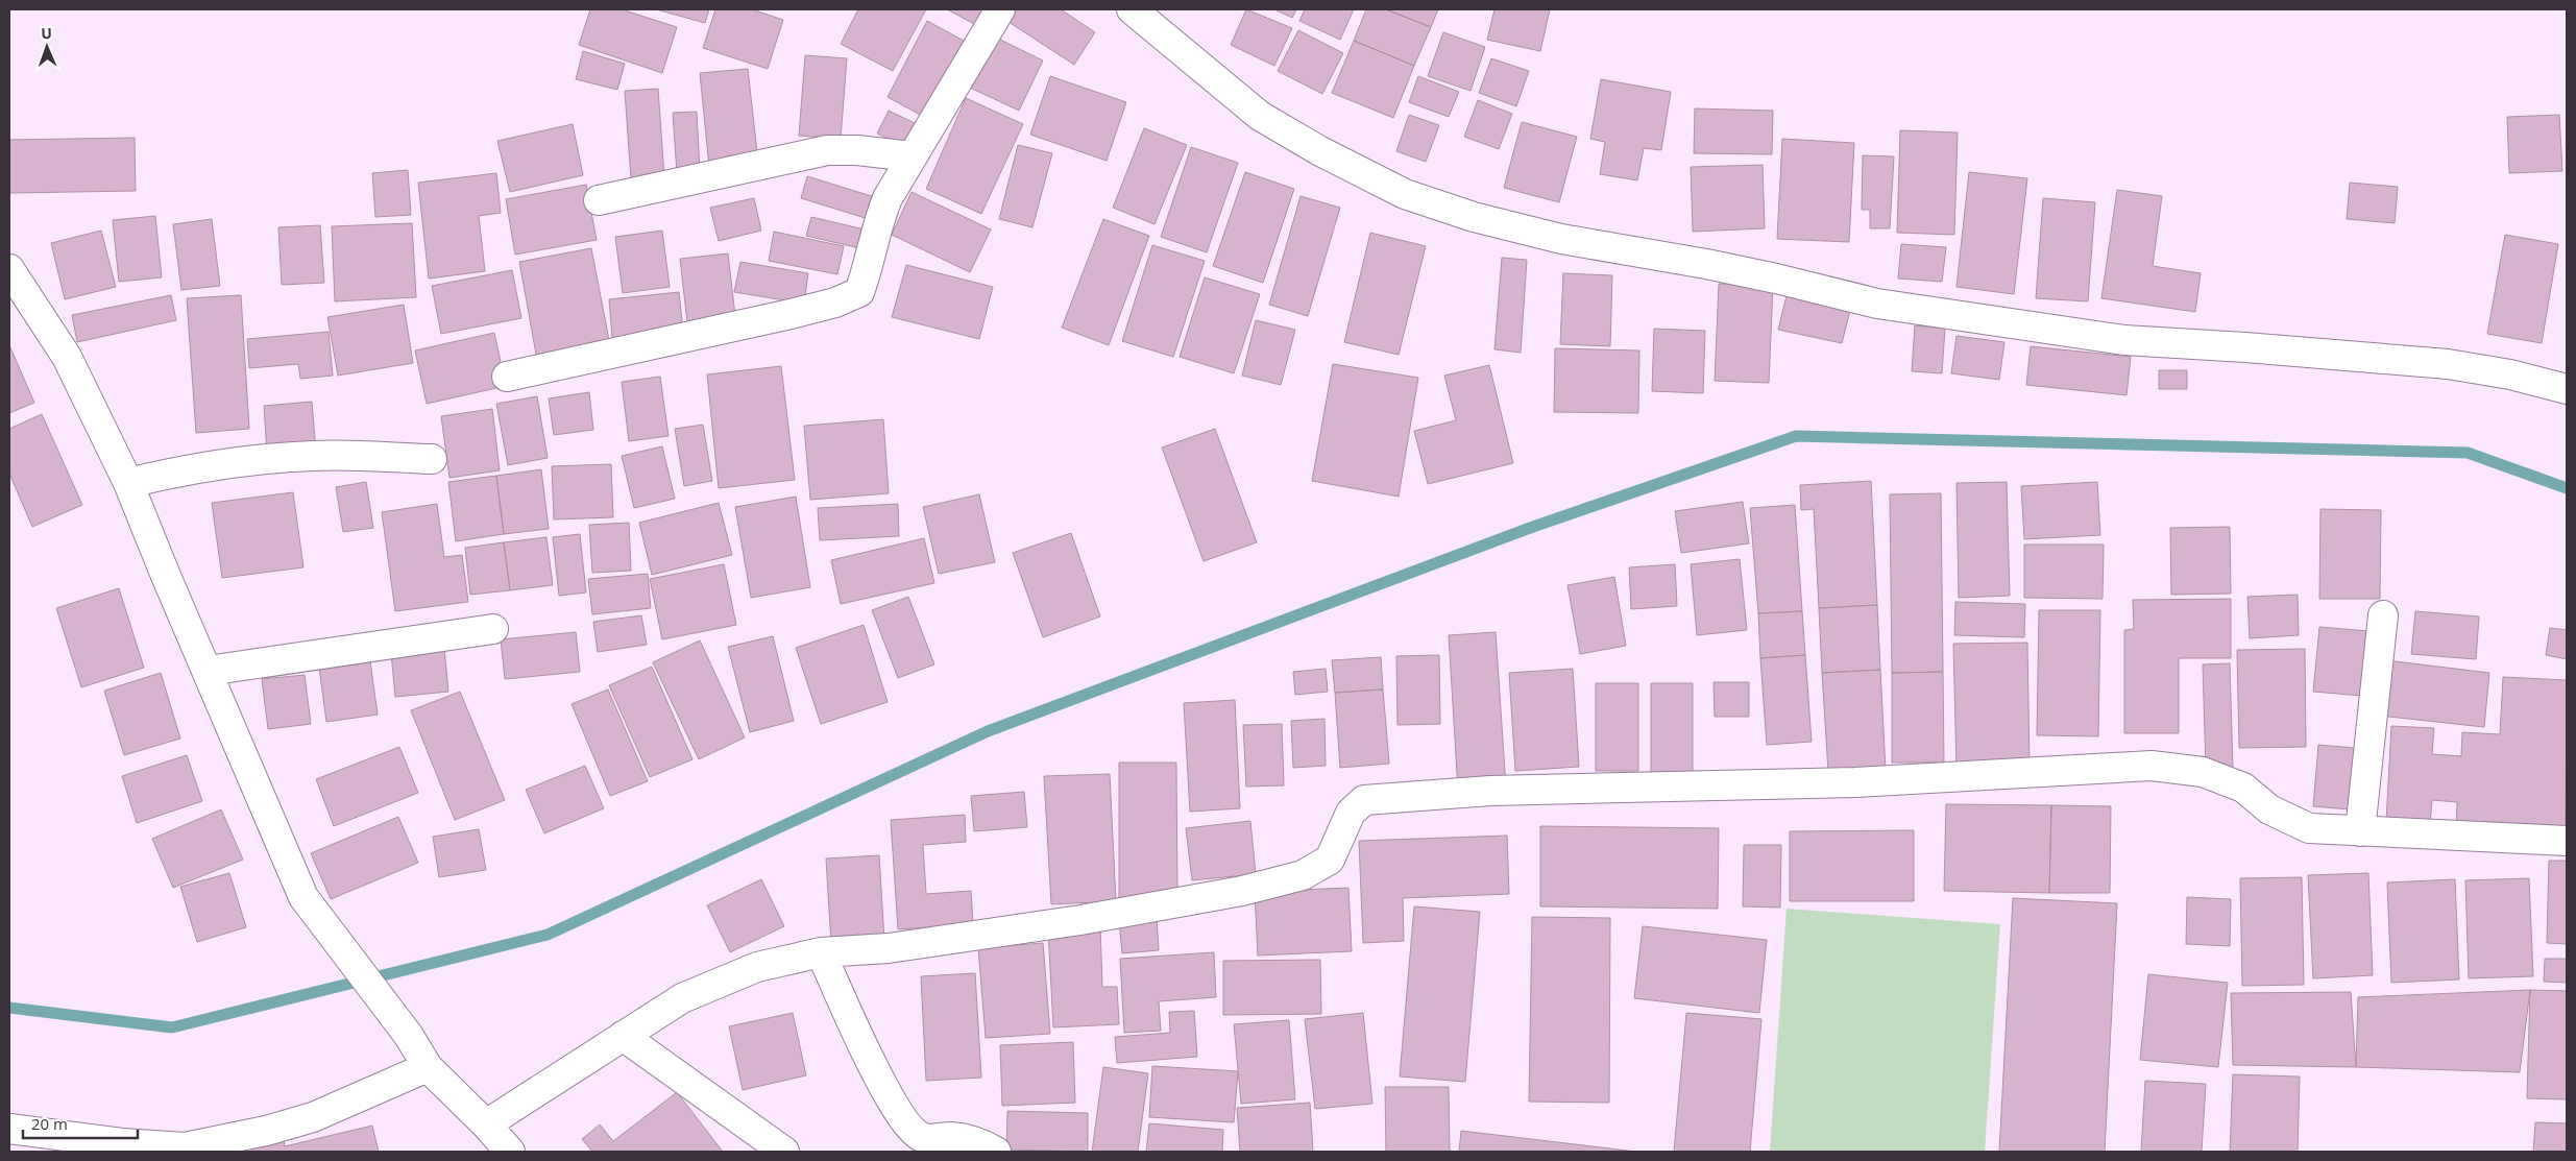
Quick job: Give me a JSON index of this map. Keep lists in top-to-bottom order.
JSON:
{
  "scale_bar": "20 m",
  "north": "top"
}
